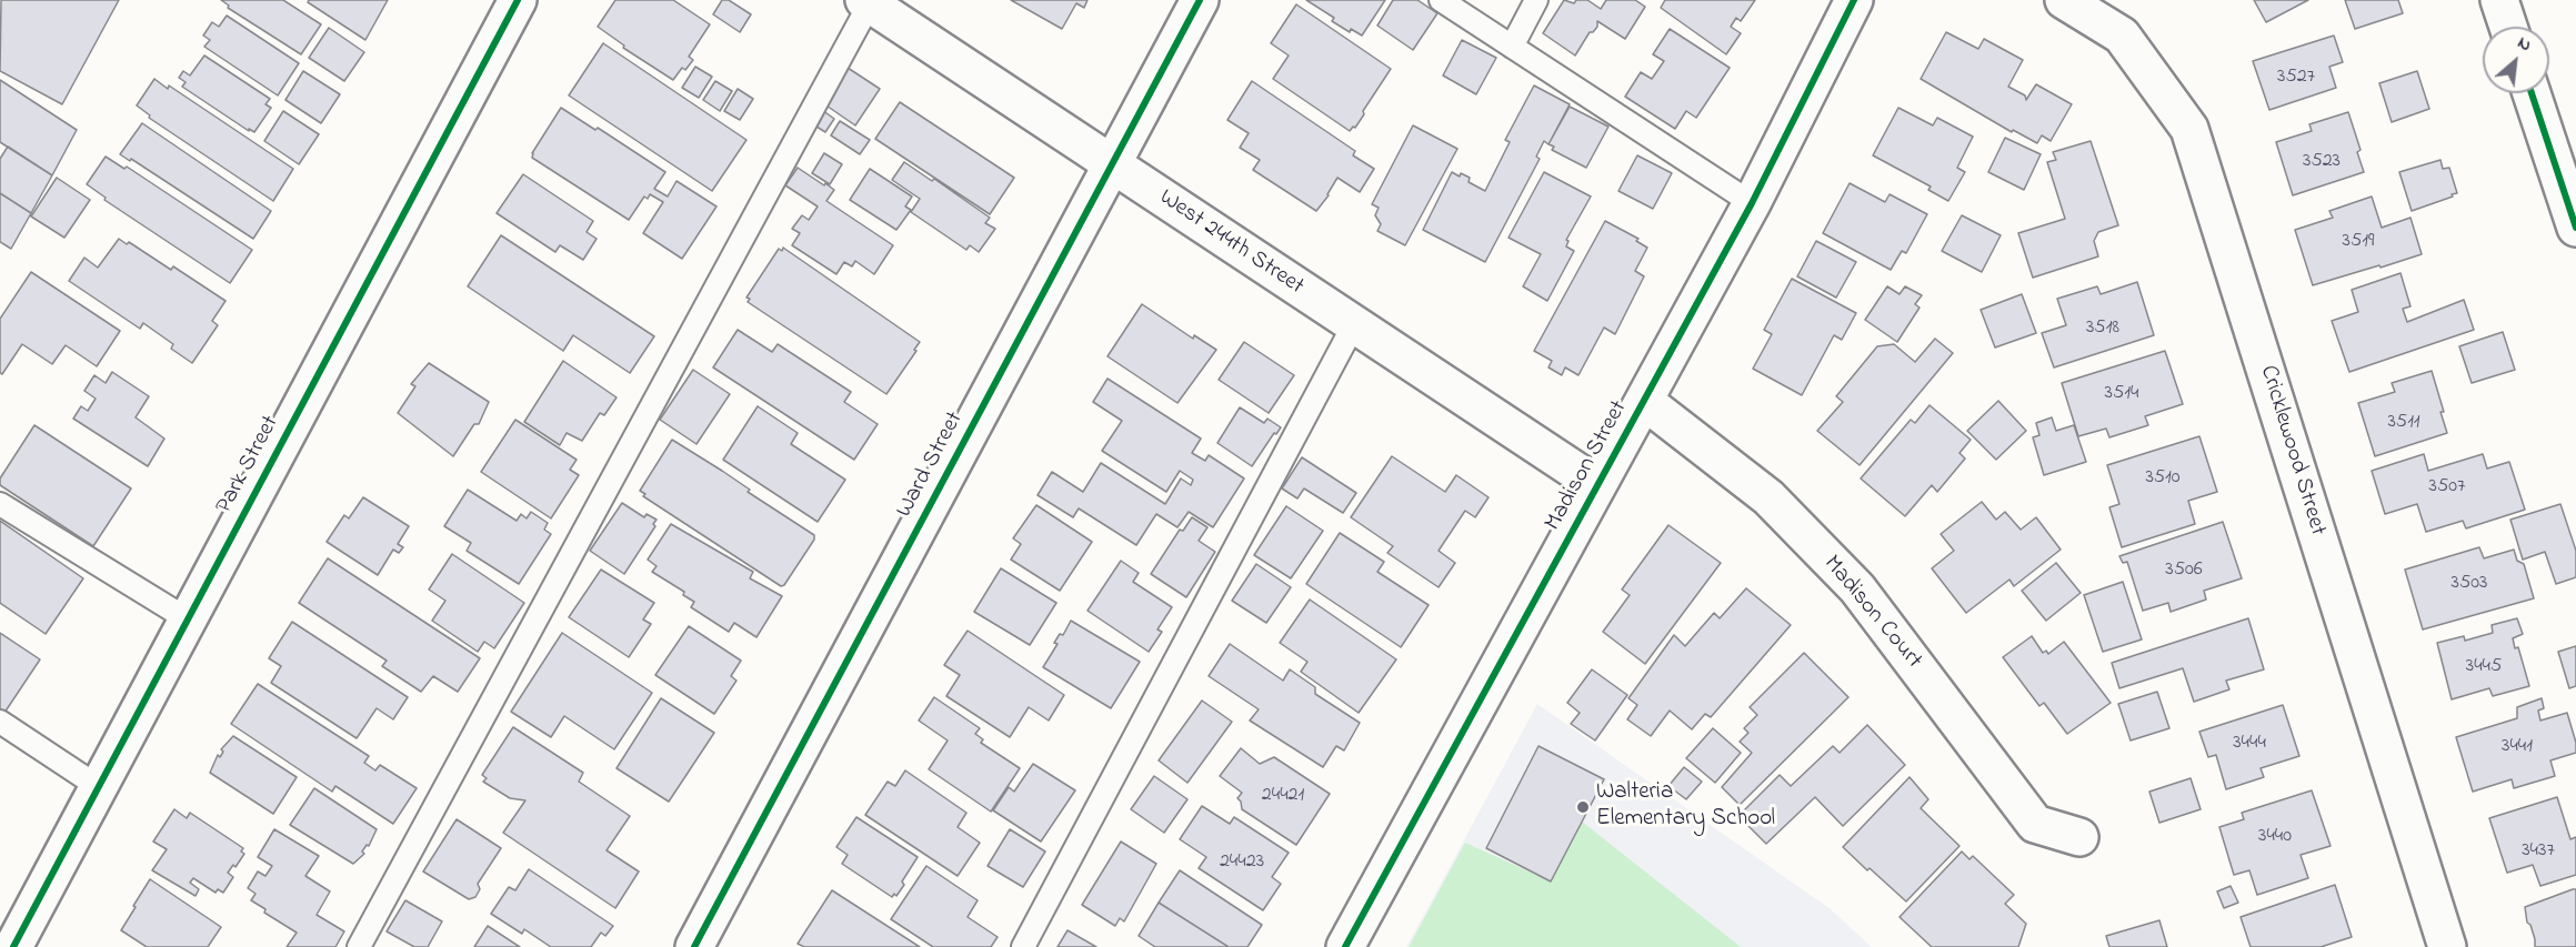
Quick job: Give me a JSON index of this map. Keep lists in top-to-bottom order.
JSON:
{
  "streets": {
    "main road": [
      "West 244th Street",
      "Cricklewood Street",
      "Park Street",
      "Ward Street",
      "Madison Street",
      "Madison Court"
    ]
  },
  "crossings": [
    ["West 244th Street", "Ward Street"],
    ["West 244th Street", "Madison Street"],
    ["Madison Street", "Madison Court"]
  ],
  "places": ["Walteria Elementary School"],
  "house_numbers": [
    "3527",
    "3523",
    "3519",
    "3518",
    "3514",
    "3511",
    "3510",
    "3507",
    "3506",
    "3503",
    "3445",
    "3444",
    "3441",
    "24421",
    "3440",
    "3437",
    "24423"
  ],
  "north": "top right"
}
